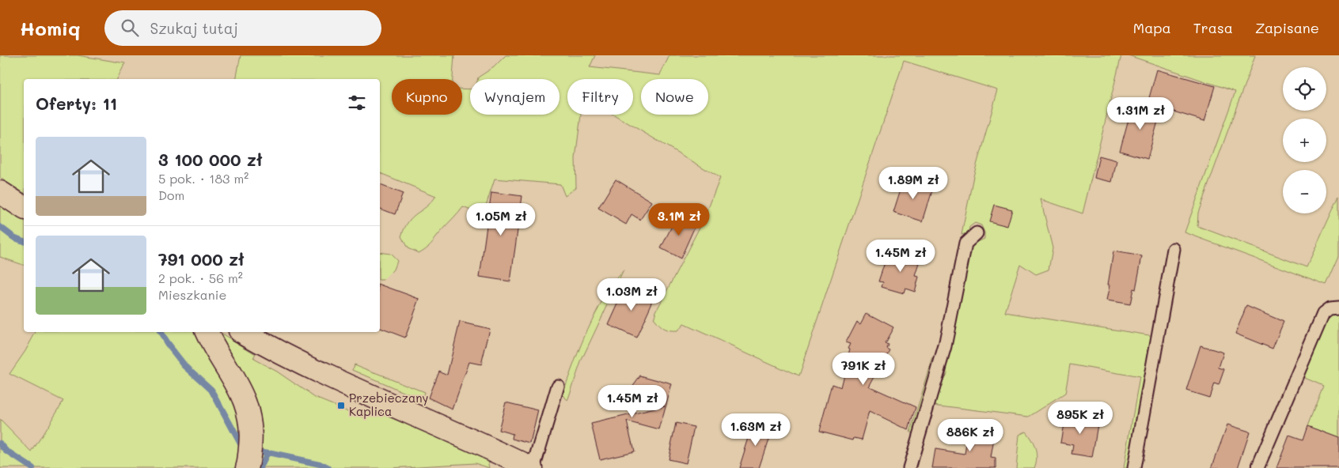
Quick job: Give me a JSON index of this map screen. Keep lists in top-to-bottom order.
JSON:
{
  "places": {
    "transit": ["Przebieczany Kaplica"]
  },
  "page": {
    "header": "Homiq",
    "search": "Szukaj tutaj",
    "nav": ["Mapa", "Trasa", "Zapisane"],
    "map_buttons": ["+", "−"],
    "chip": [
      "Kupno",
      "Wynajem",
      "Filtry",
      "Nowe"
    ],
    "heading": "Oferty: 11",
    "price": [
      "1.31M zł",
      "1.89M zł",
      "1.05M zł",
      "3.1M zł",
      "1.45M zł",
      "1.03M zł",
      "791K zł",
      "1.45M zł",
      "895K zł",
      "1.63M zł",
      "886K zł"
    ],
    "list": [
      {
        "name": "3 100 000 zł",
        "note": "5 pok. · 183 m² · Dom"
      },
      {
        "name": "791 000 zł",
        "note": "2 pok. · 56 m² · Mieszkanie"
      }
    ]
  }
}
